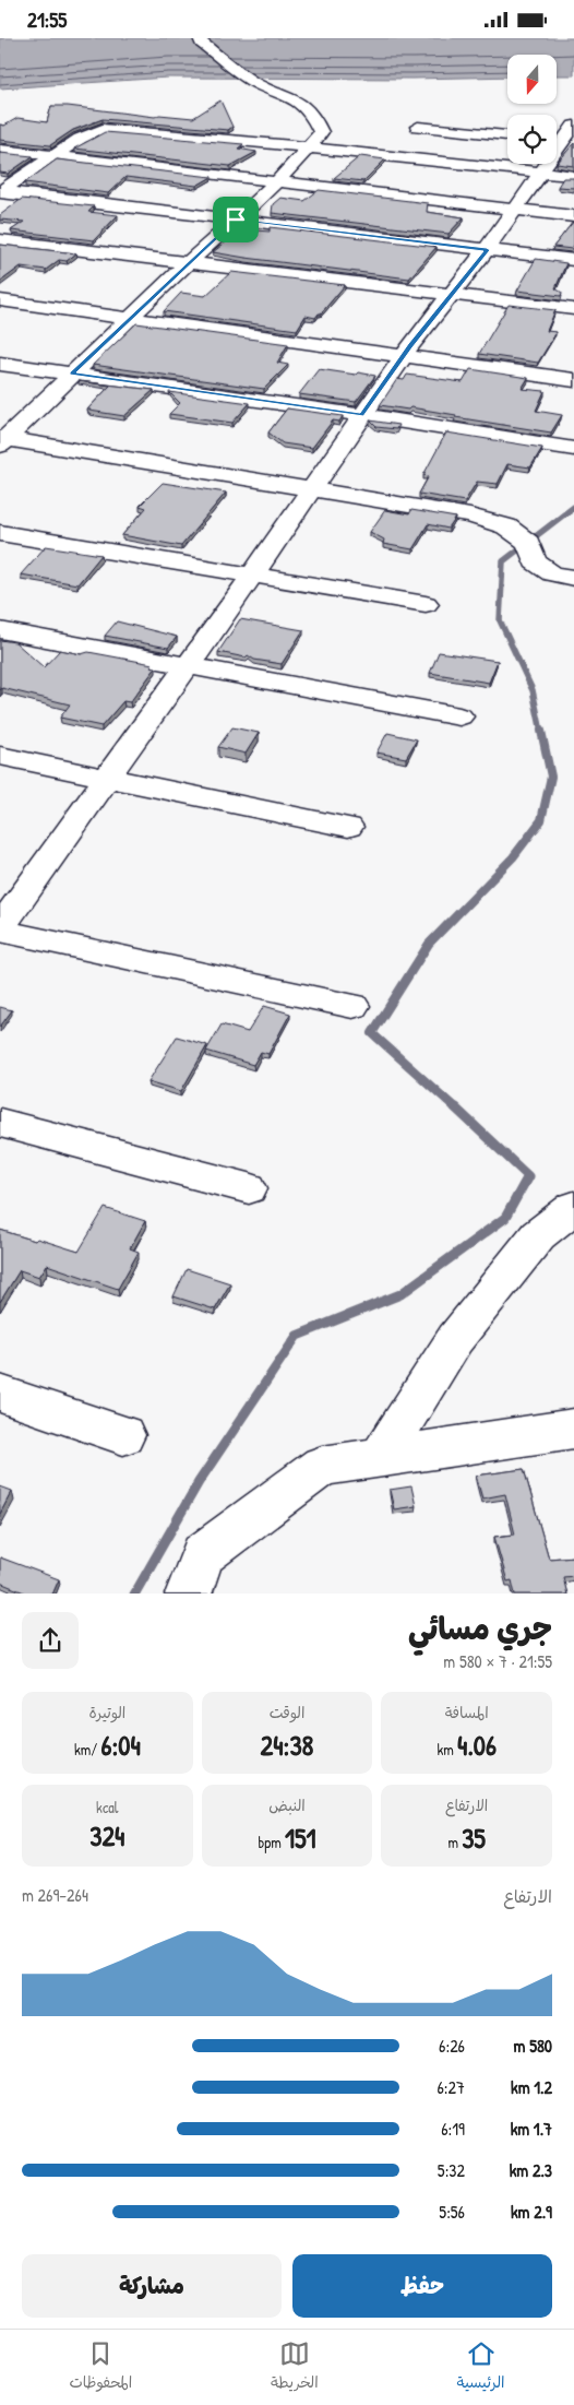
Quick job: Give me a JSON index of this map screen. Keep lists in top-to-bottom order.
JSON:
{
  "north": "bottom",
  "page": {
    "status": "21:55",
    "heading": ["جري مسائي", "21:55 · 7 × 580 m"],
    "stats": [
      ["المسافة", "4.06 km"],
      ["الوقت", "24:38"],
      ["الوتيرة", "6:04 /km"],
      ["الارتفاع", "35 m"],
      ["النبض", "151 bpm"],
      ["kcal", "324"]
    ],
    "chart": ["الارتفاع", "264–269 m"],
    "list": [
      {
        "name": "580 m",
        "note": "6:26"
      },
      {
        "name": "1.2 km",
        "note": "6:27"
      },
      {
        "name": "1.7 km",
        "note": "6:19"
      },
      {
        "name": "2.3 km",
        "note": "5:32"
      },
      {
        "name": "2.9 km",
        "note": "5:56"
      }
    ],
    "buttons": ["حفظ", "مشاركة"],
    "tabs": ["الرئيسية", "الخريطة", "المحفوظات"]
  }
}
